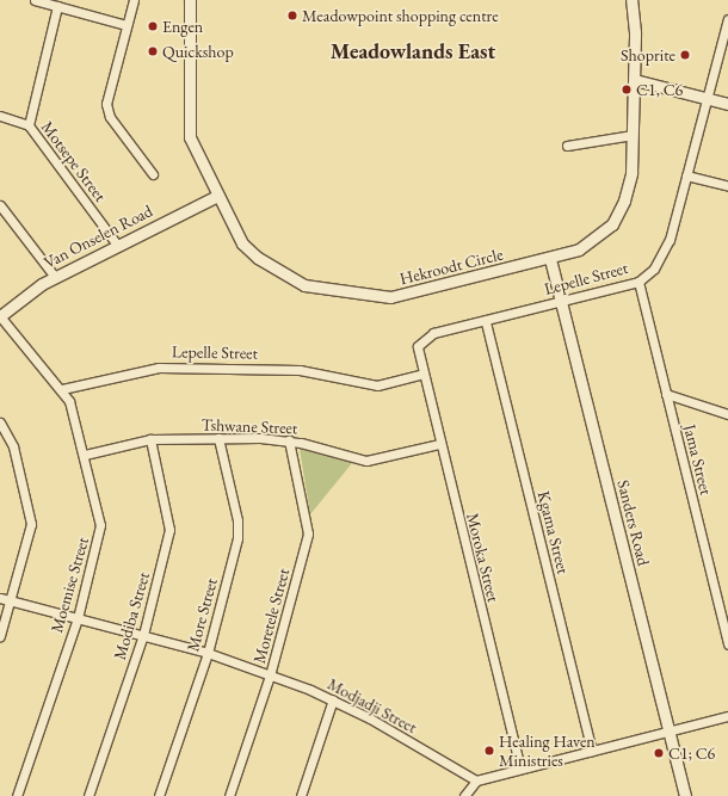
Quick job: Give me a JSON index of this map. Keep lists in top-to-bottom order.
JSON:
{
  "streets": {
    "street": [
      "Motsepe Street",
      "Van Onselen Road",
      "Hekroodt Circle",
      "Lepelle Street",
      "Tshwane Street",
      "Jama Street",
      "Sanders Road",
      "Kgama Street",
      "Moroka Street",
      "Moemise Street",
      "More Street",
      "Modiba Street",
      "Moretele Street",
      "Modjadji Street"
    ]
  },
  "crossings": [
    ["Motsepe Street", "Van Onselen Road"],
    ["Van Onselen Road", "Hekroodt Circle"],
    ["Van Onselen Road", "Moemise Street"],
    ["Hekroodt Circle", "Sanders Road"],
    ["Lepelle Street", "Jama Street"],
    ["Lepelle Street", "Sanders Road"],
    ["Lepelle Street", "Kgama Street"],
    ["Lepelle Street", "Moroka Street"],
    ["Lepelle Street", "Moemise Street"],
    ["Tshwane Street", "Moroka Street"],
    ["Tshwane Street", "Moemise Street"],
    ["Tshwane Street", "More Street"],
    ["Tshwane Street", "Modiba Street"],
    ["Tshwane Street", "Moretele Street"],
    ["Moemise Street", "Modjadji Street"],
    ["More Street", "Modjadji Street"],
    ["Modiba Street", "Modjadji Street"],
    ["Moretele Street", "Modjadji Street"]
  ],
  "districts": ["Meadowlands East"],
  "places": [
    "Meadowpoint shopping centre",
    "Engen",
    "Quickshop",
    "Shoprite",
    "C1, C6",
    "Healing Haven Ministries",
    "C1; C6"
  ]
}
